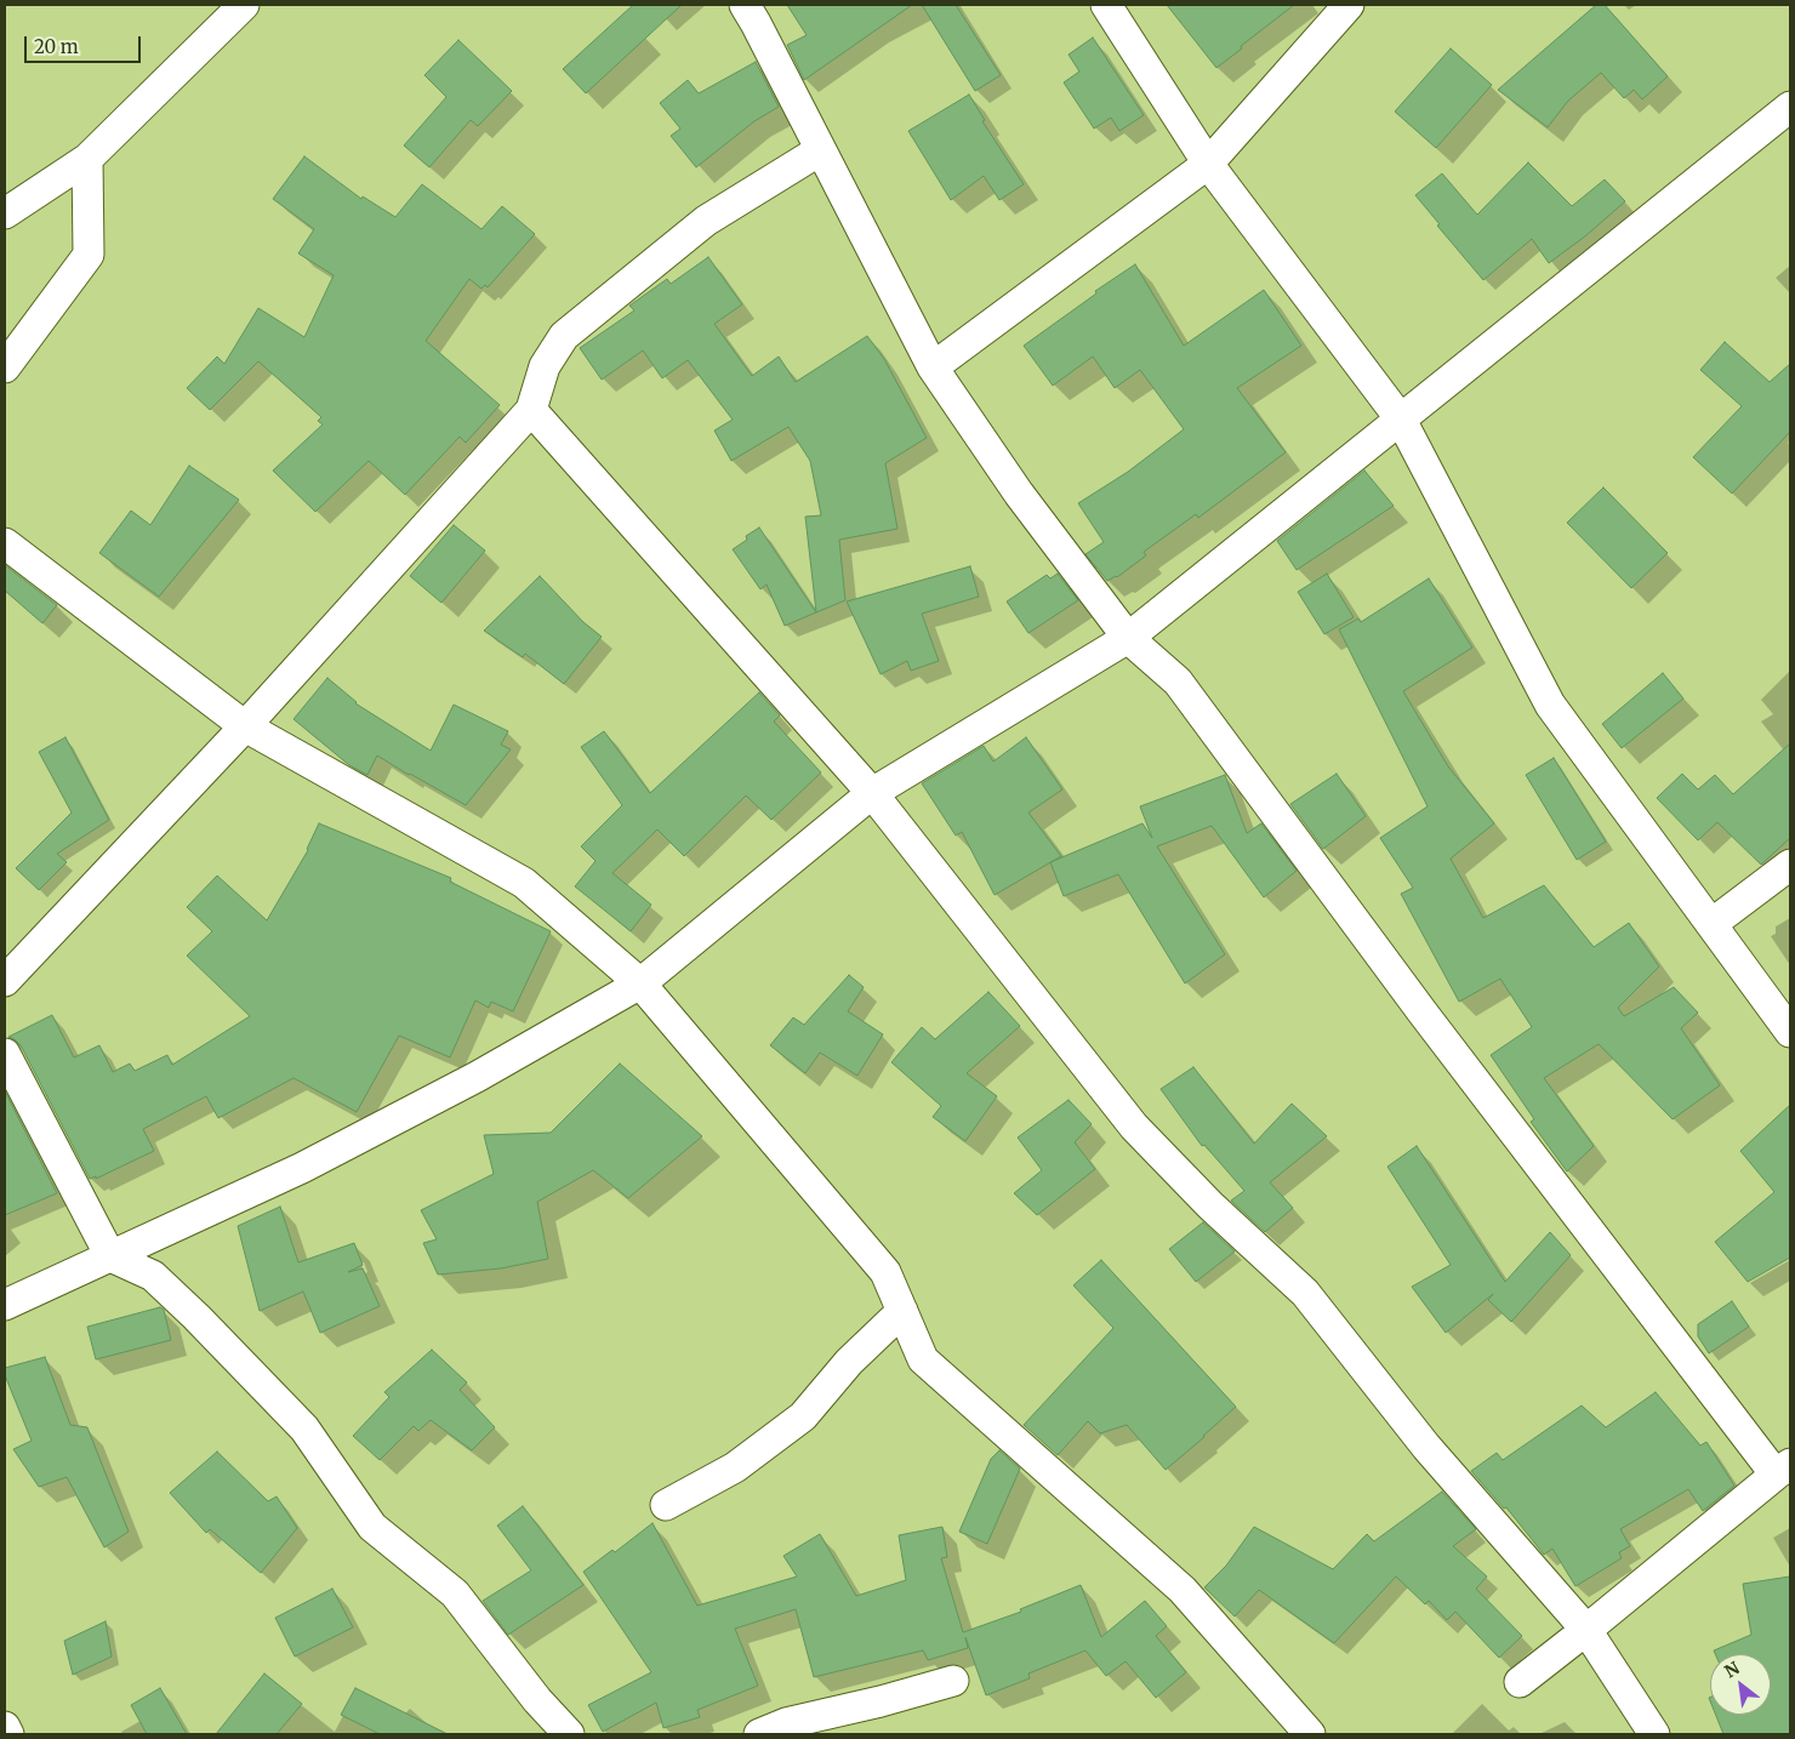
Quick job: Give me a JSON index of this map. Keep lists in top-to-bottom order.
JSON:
{
  "scale_bar": "20 m",
  "north": "top left"
}
